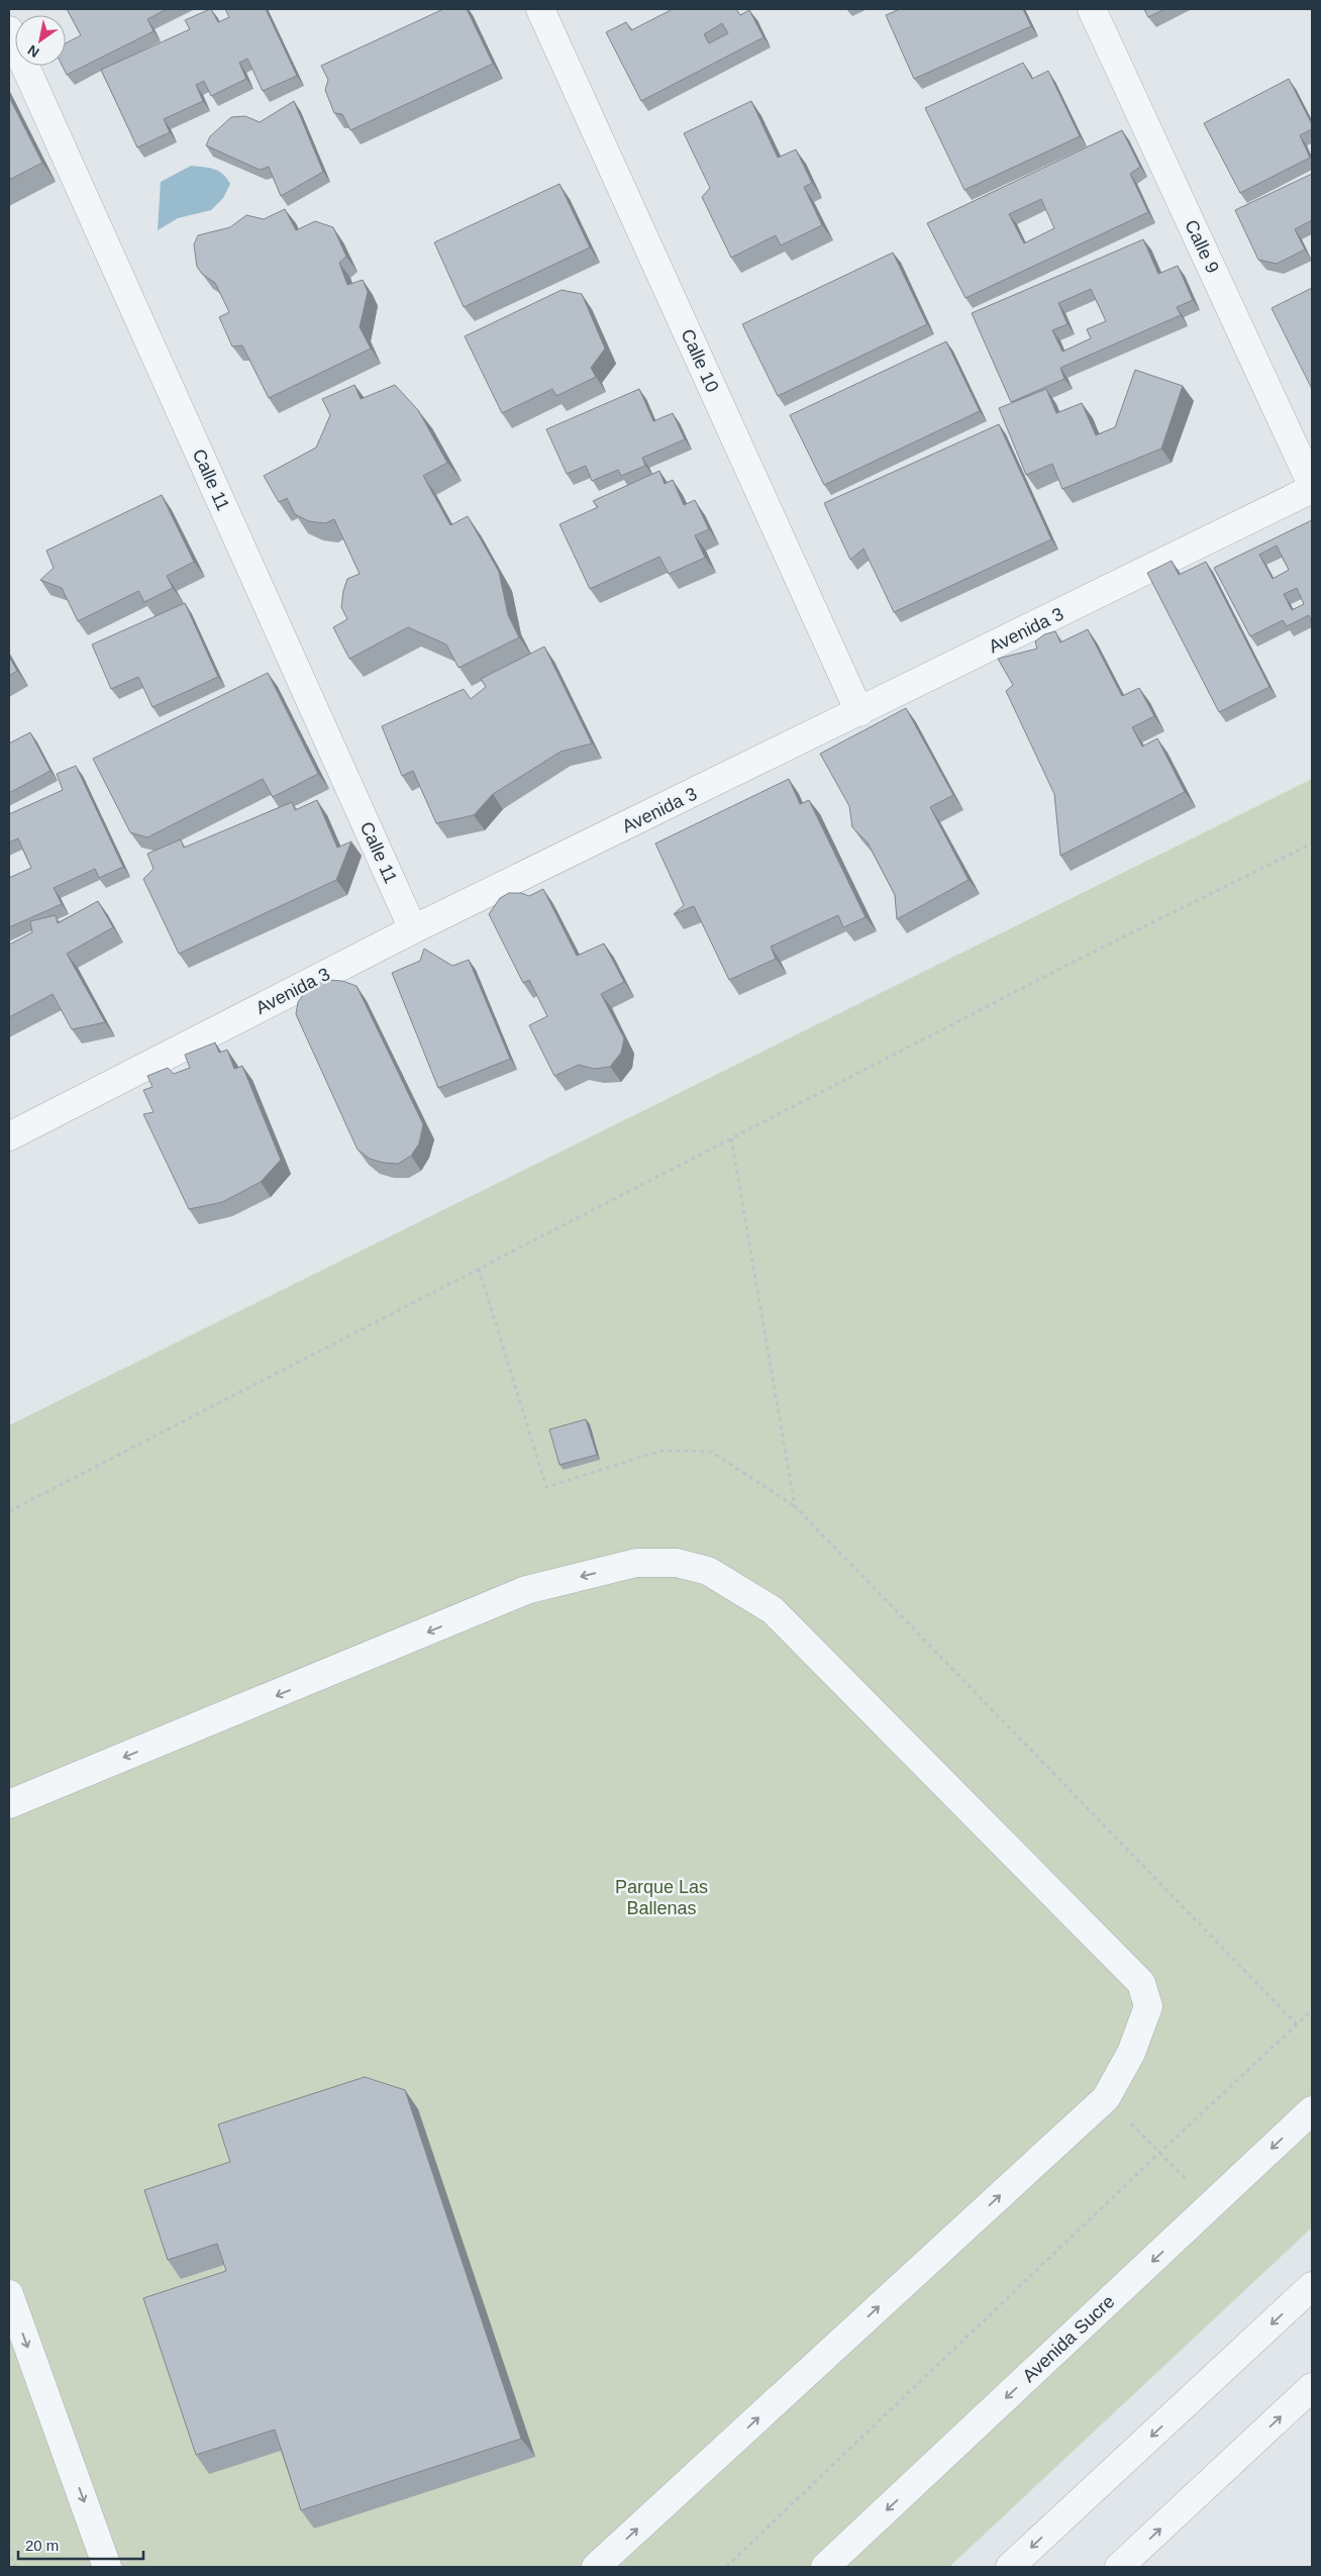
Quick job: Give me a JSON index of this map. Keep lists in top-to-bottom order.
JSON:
{
  "streets": {
    "street": [
      "Calle 9",
      "Calle 10",
      "Calle 11",
      "Avenida 3",
      "Avenida Sucre"
    ]
  },
  "crossings": [
    ["Calle 10", "Avenida 3"],
    ["Calle 11", "Avenida 3"]
  ],
  "parks": ["Parque Las Ballenas"],
  "scale_bar": "20 m",
  "north": "bottom left"
}
